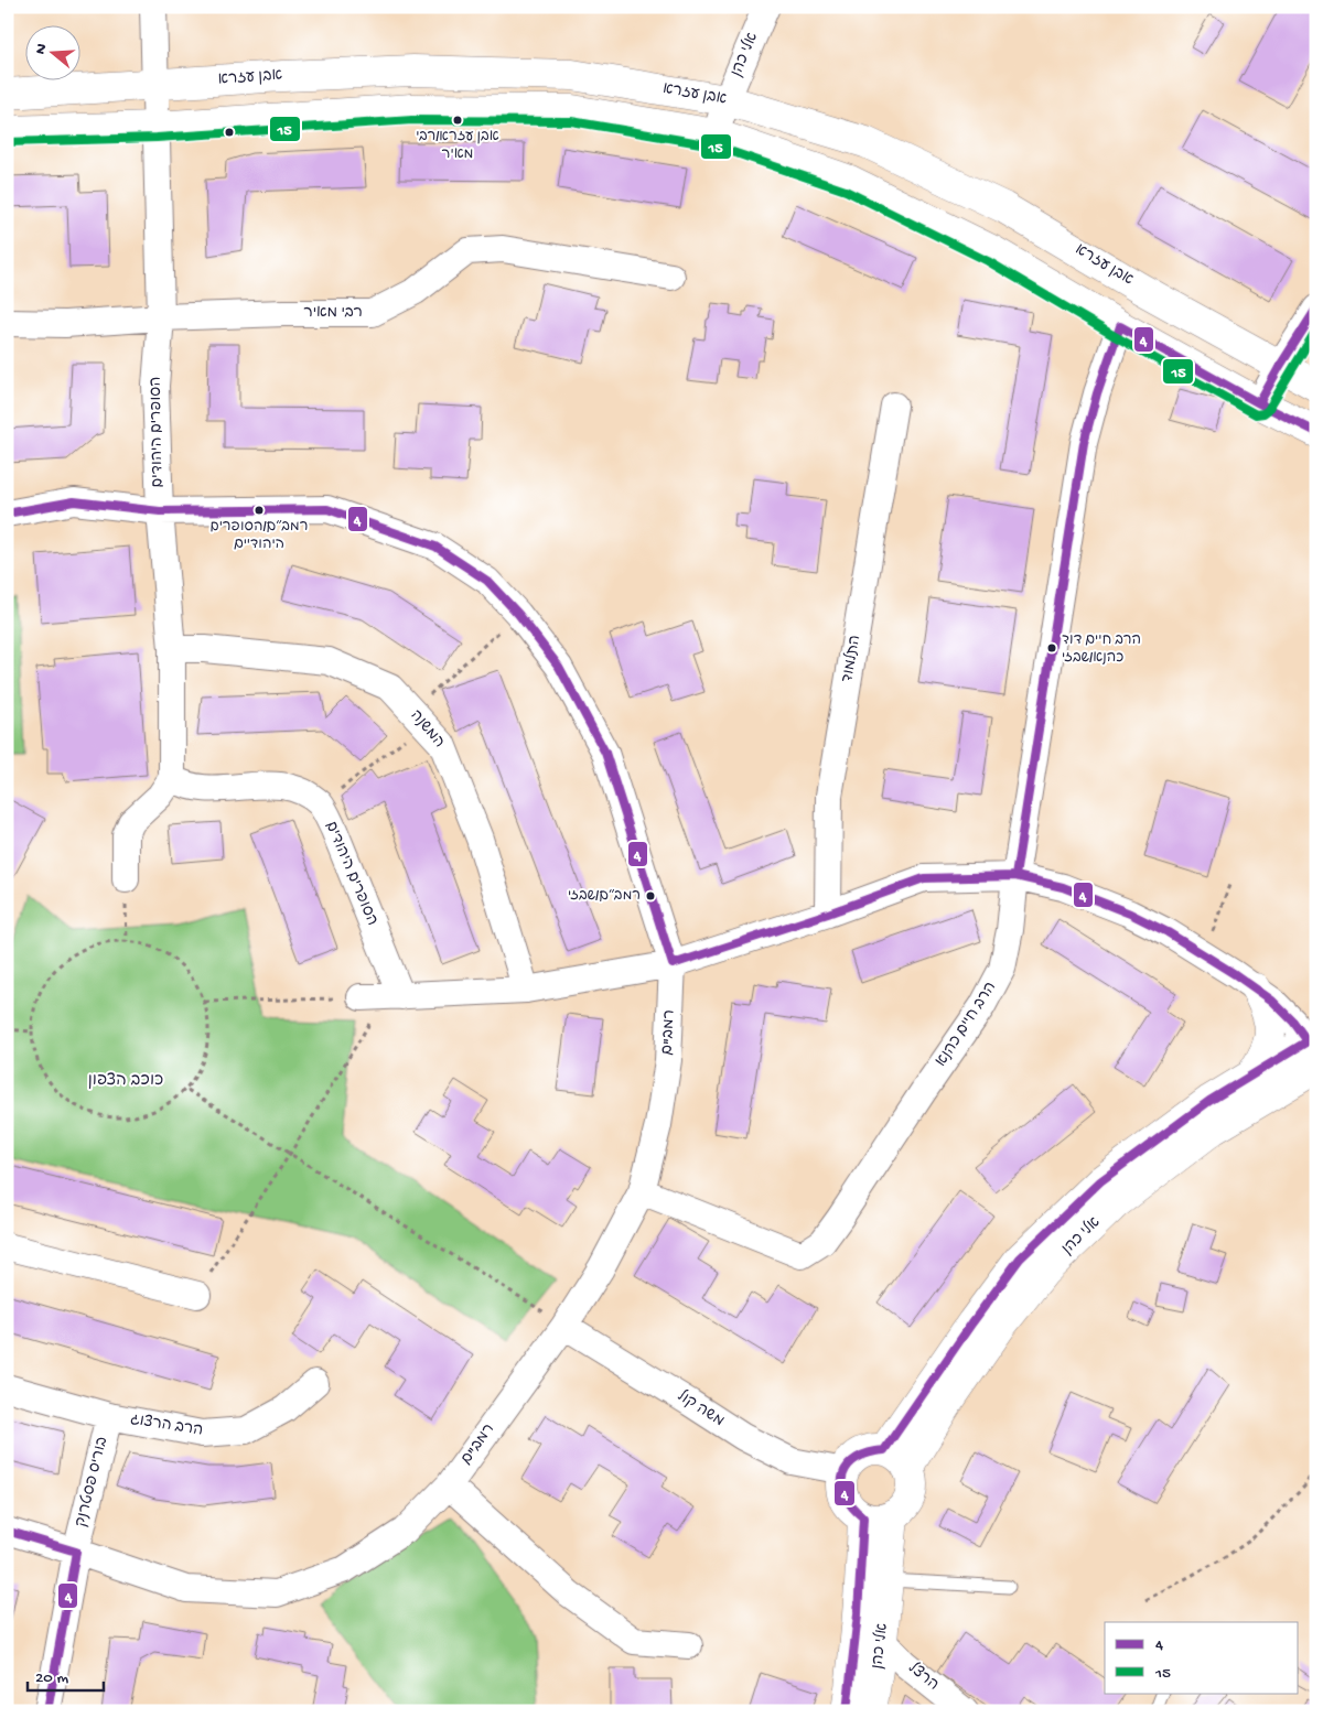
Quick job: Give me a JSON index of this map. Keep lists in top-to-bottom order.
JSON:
{
  "streets": {
    "street": [
      "אלי כהן",
      "אבן עזרא",
      "רבי מאיר",
      "הסופרים היהודים",
      "התלמוד",
      "המשנה",
      "הרב חיים כהנא",
      "רמב\"ם",
      "משה קול",
      "הרב הרצוג",
      "בוריס פסטרנק",
      "הרצל"
    ]
  },
  "crossings": [
    ["אלי כהן", "אבן עזרא"],
    ["אלי כהן", "משה קול"],
    ["אלי כהן", "הרצל"],
    ["אבן עזרא", "הסופרים היהודים"],
    ["רבי מאיר", "הסופרים היהודים"],
    ["הסופרים היהודים", "המשנה"],
    ["הסופרים היהודים", "רמב\"ם"],
    ["הרב חיים כהנא", "רמב\"ם"],
    ["רמב\"ם", "משה קול"],
    ["רמב\"ם", "בוריס פסטרנק"],
    ["הרב הרצוג", "בוריס פסטרנק"]
  ],
  "districts": ["כוכב הצפון"],
  "places": [
    "אבן עזרא/רבי מאיר",
    "רמב״ם/הסופרים היהודיים",
    "הרב חיים דוד כהנא/שבזי",
    "רמב״ם/שבזי"
  ],
  "lines": ["transit line 15", "transit line 4"],
  "legend": ["4", "15"],
  "scale_bar": "20 m",
  "north": "left"
}
